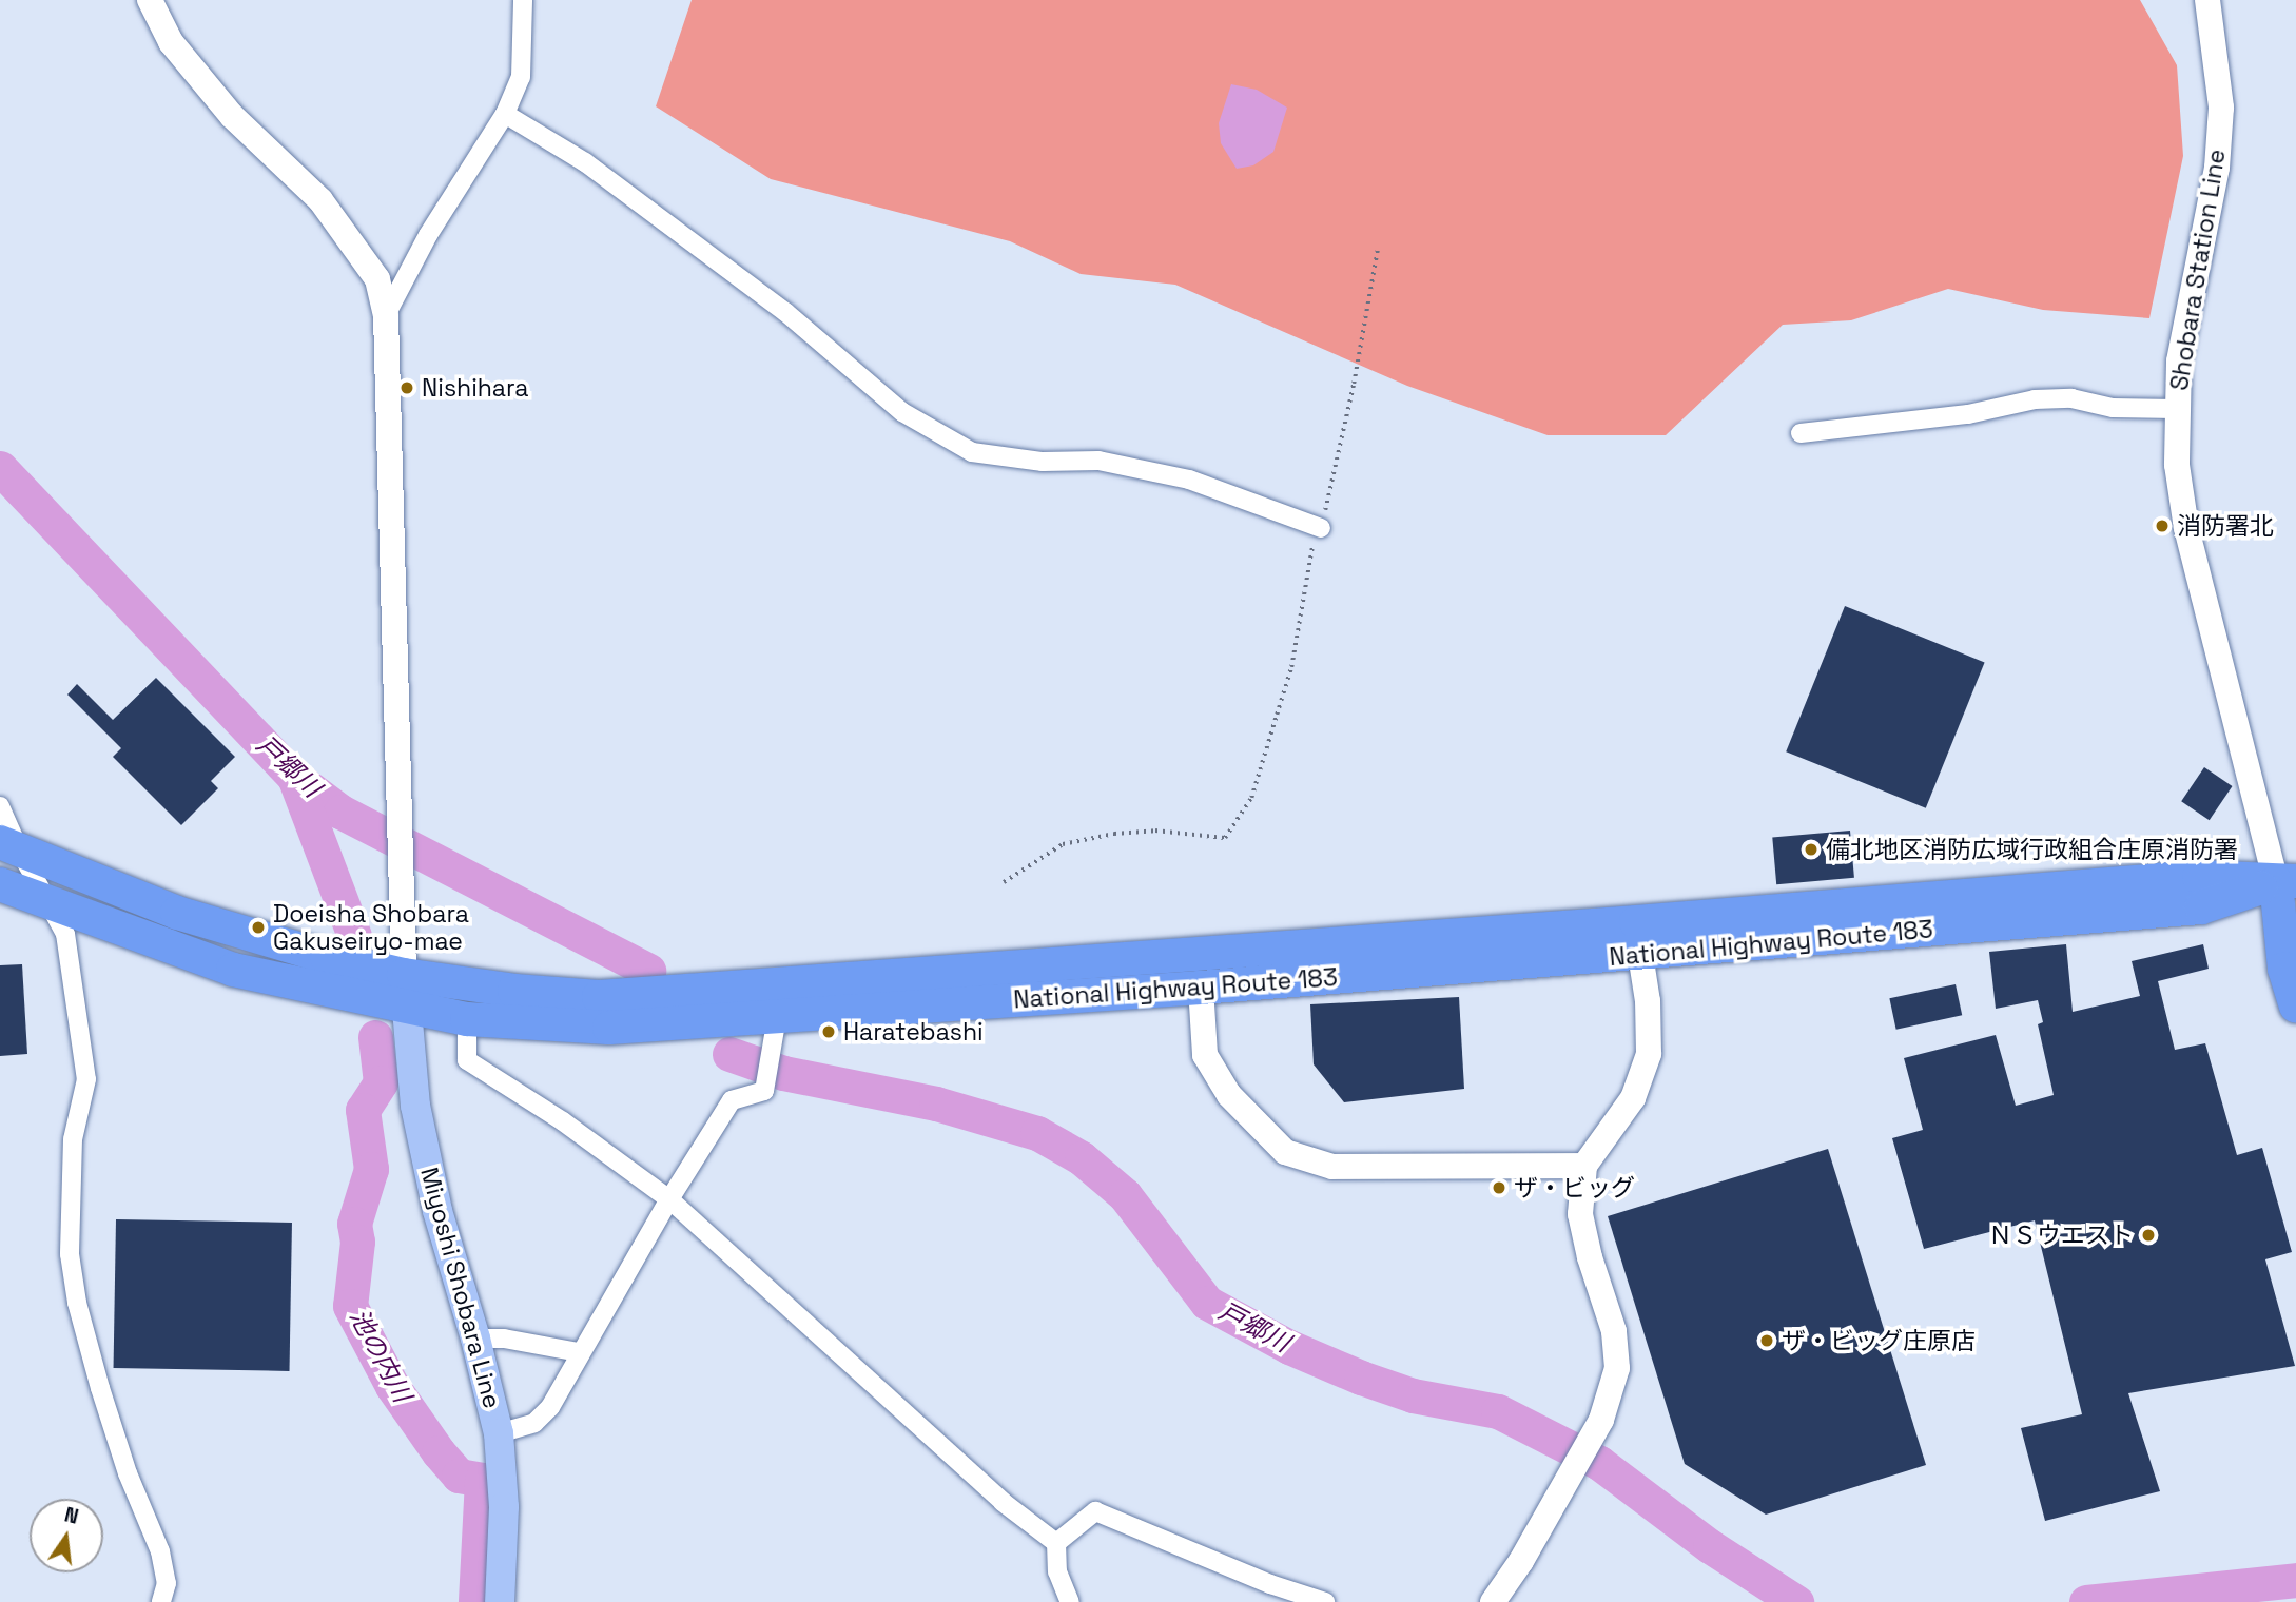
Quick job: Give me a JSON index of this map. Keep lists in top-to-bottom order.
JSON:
{
  "streets": {
    "highway": ["National Highway Route 183"],
    "main road": ["Miyoshi Shobara Line"],
    "street": ["Shobara Station Line"]
  },
  "crossings": [
    ["Shobara Station Line", "National Highway Route 183"],
    ["National Highway Route 183", "Miyoshi Shobara Line"]
  ],
  "water": ["戸郷川", "池の内川"],
  "places": [
    "Nishihara",
    "消防署北",
    "備北地区消防広域行政組合庄原消防署",
    "Doeisha Shobara Gakuseiryo-mae",
    "Haratebashi",
    "ザ・ビッグ",
    "ＮＳウエスト",
    "ザ・ビッグ庄原店"
  ],
  "north": "top"
}
